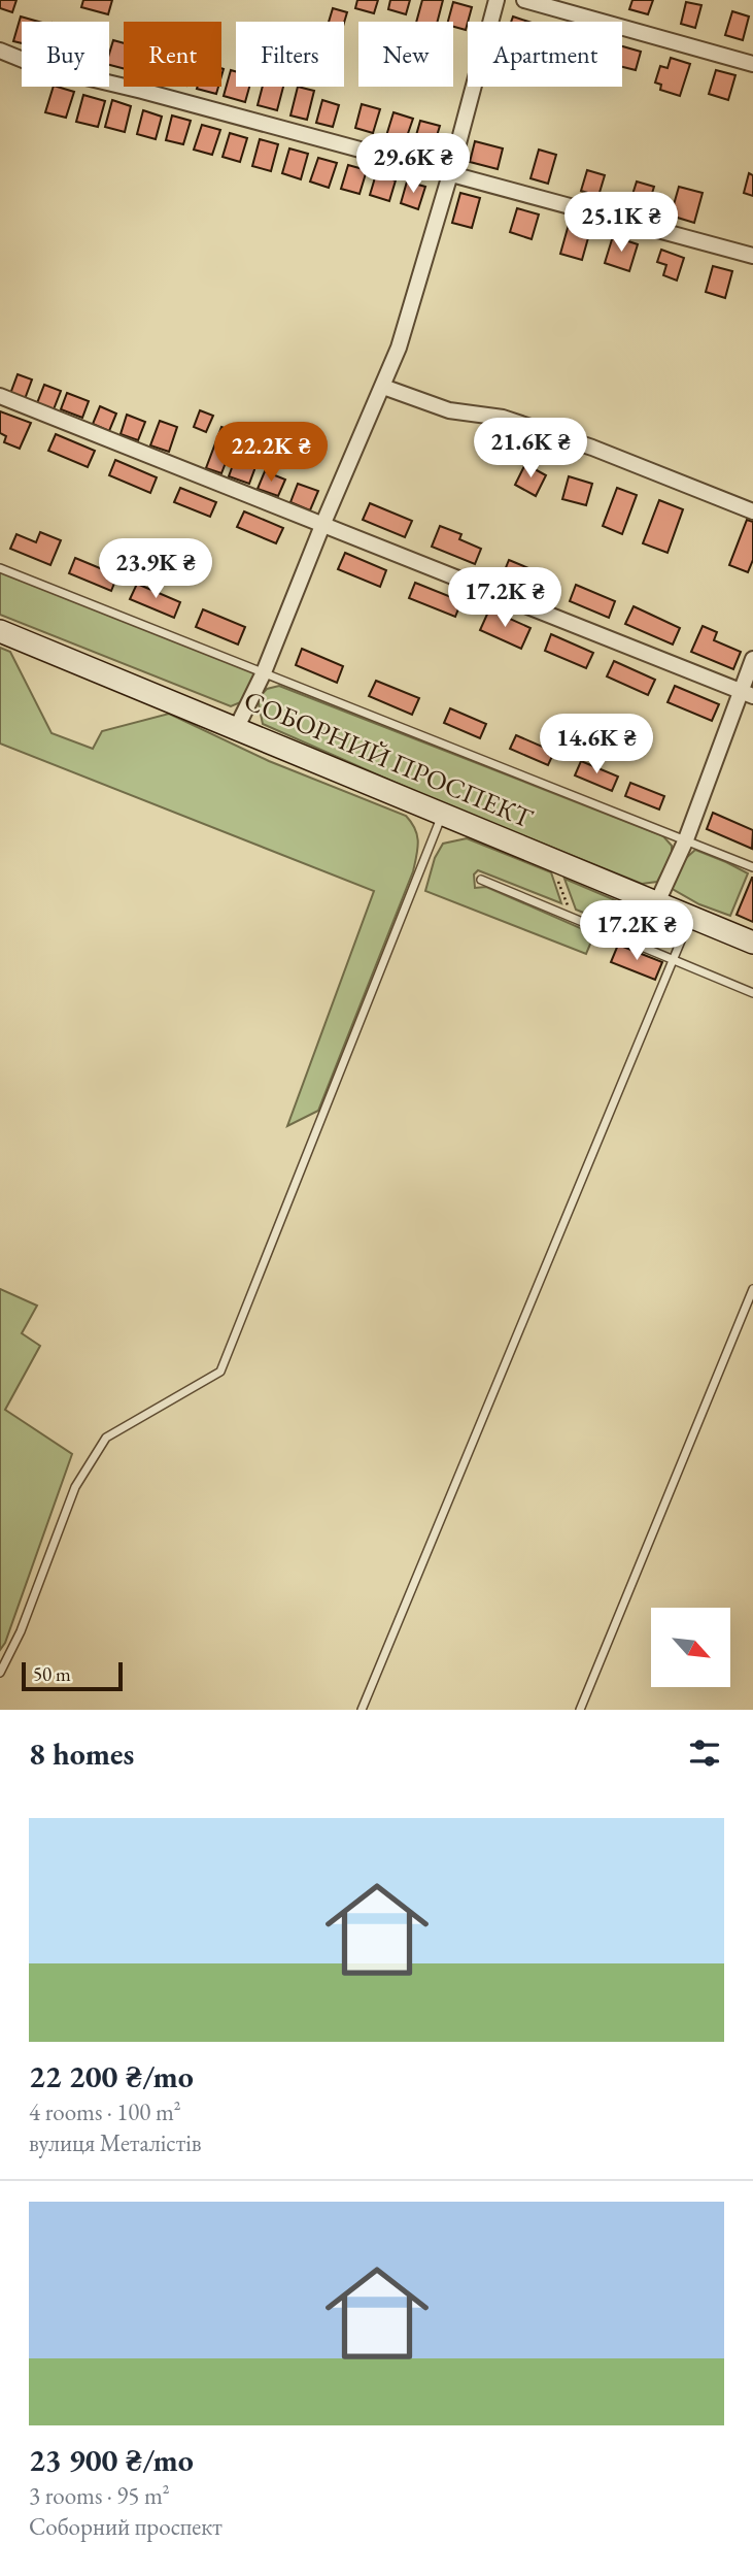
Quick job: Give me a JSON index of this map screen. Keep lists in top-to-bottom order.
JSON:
{
  "streets": {
    "main road": ["СОБОРНИЙ ПРОСПЕКТ"]
  },
  "scale_bar": "50 m",
  "north": "bottom right",
  "page": {
    "chip": [
      "Buy",
      "Rent",
      "Filters",
      "New",
      "Apartment"
    ],
    "price": [
      "29.6K ₴",
      "25.1K ₴",
      "21.6K ₴",
      "22.2K ₴",
      "23.9K ₴",
      "17.2K ₴",
      "14.6K ₴",
      "17.2K ₴"
    ],
    "scale": "50 m",
    "heading": "8 homes",
    "list": [
      {
        "name": "22 200 ₴/mo",
        "note": "4 rooms · 100 m² · вулиця Металістів"
      },
      {
        "name": "23 900 ₴/mo",
        "note": "3 rooms · 95 m² · Соборний проспект"
      }
    ]
  }
}
